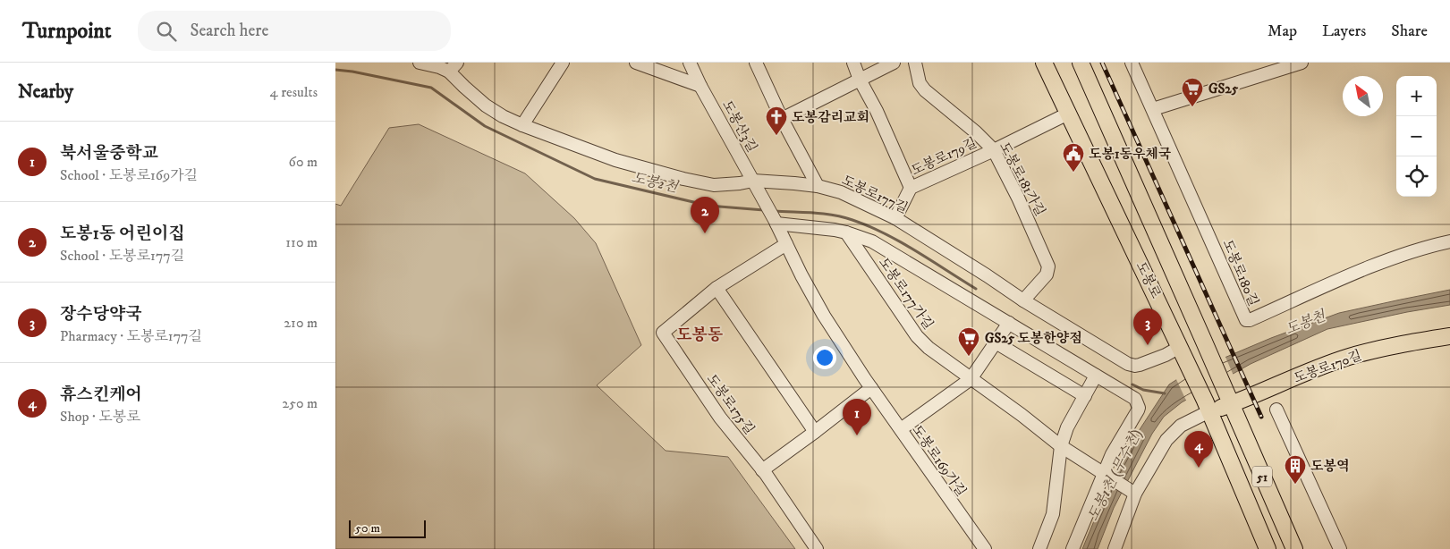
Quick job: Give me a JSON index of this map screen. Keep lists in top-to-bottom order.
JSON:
{
  "streets": {
    "main road": ["도봉로", "도봉로170길", "51"],
    "street": [
      "도봉산3길",
      "도봉로179길",
      "도봉로181가길",
      "도봉로177길",
      "도봉로180길",
      "도봉로177가길",
      "도봉로175길",
      "도봉로169가길"
    ]
  },
  "crossings": [
    ["도봉산3길", "도봉로177길"],
    ["도봉산3길", "도봉로169가길"],
    ["도봉로179길", "도봉로181가길"],
    ["도봉로179길", "도봉로177길"],
    ["도봉로179길", "도봉로"],
    ["도봉로181가길", "도봉로177길"],
    ["도봉로177길", "도봉로"],
    ["도봉로", "도봉로170길"],
    ["도봉로175길", "도봉로169가길"]
  ],
  "districts": ["도봉동"],
  "water": ["도봉2천", "도봉천", "도봉1천 (무수천)"],
  "places": {
    "supermarket": ["GS25", "GS25 도봉한양점"],
    "church": ["도봉감리교회"],
    "public building": ["도봉1동우체국"],
    "building": ["도봉역"]
  },
  "scale_bar": "50 m",
  "north": "top left",
  "page": {
    "header": "Turnpoint",
    "search": "Search here",
    "nav": ["Map", "Layers", "Share"],
    "heading": ["Nearby", "4 results"],
    "map_buttons": ["+", "−"],
    "list": [
      {
        "mark": "1",
        "name": "북서울중학교",
        "note": "School · 도봉로169가길",
        "value": "60 m"
      },
      {
        "mark": "2",
        "name": "도봉1동 어린이집",
        "note": "School · 도봉로177길",
        "value": "110 m"
      },
      {
        "mark": "3",
        "name": "장수당약국",
        "note": "Pharmacy · 도봉로177길",
        "value": "210 m"
      },
      {
        "mark": "4",
        "name": "휴스킨케어",
        "note": "Shop · 도봉로",
        "value": "250 m"
      }
    ],
    "pins": [
      "2",
      "3",
      "1",
      "4"
    ],
    "scale": "50 m"
  }
}
